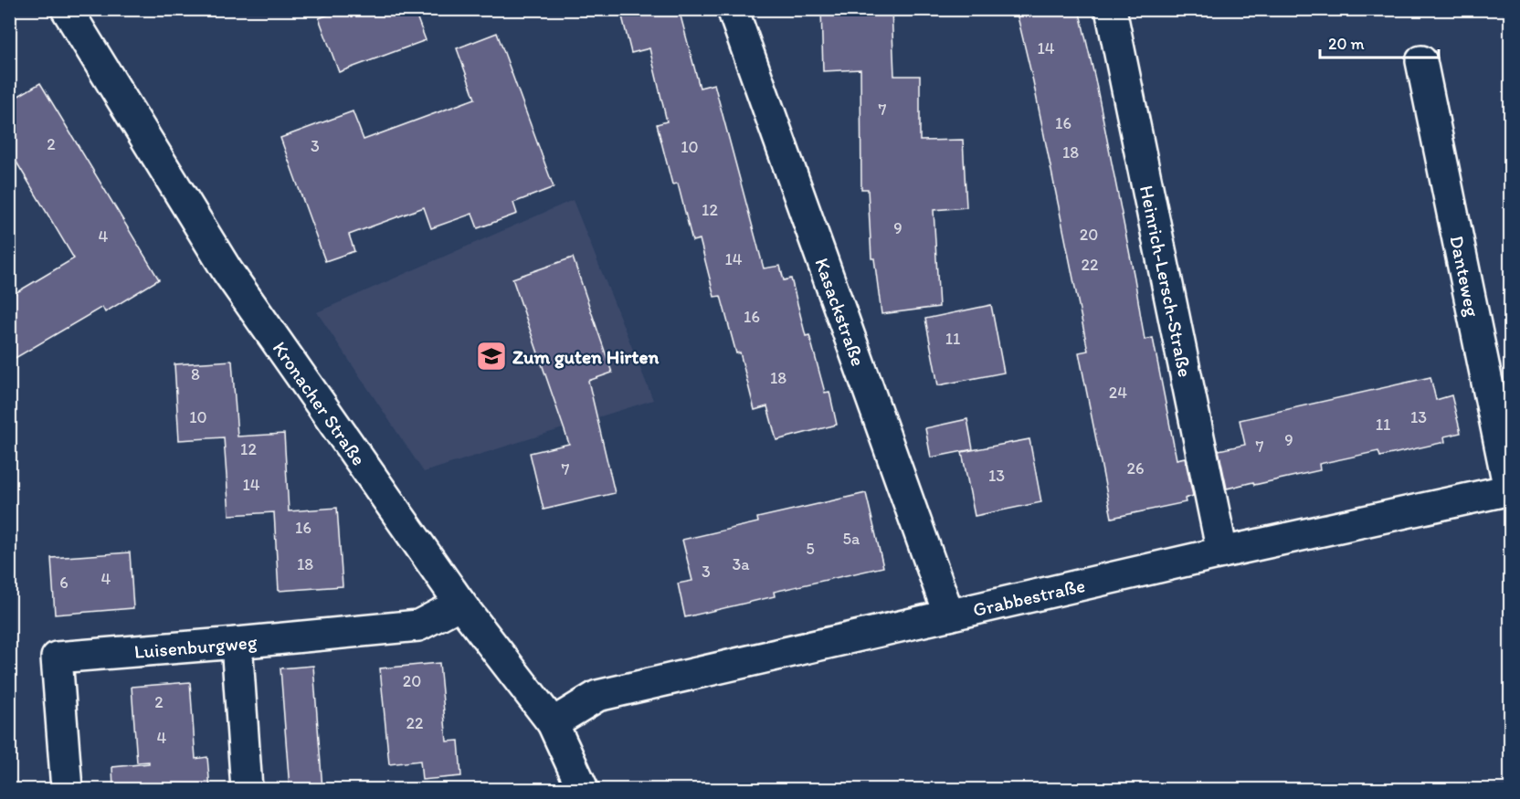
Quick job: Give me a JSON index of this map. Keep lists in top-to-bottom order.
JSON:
{
  "streets": {
    "street": [
      "Danteweg",
      "Heinrich-Lersch-Straße",
      "Kasackstraße",
      "Kronacher Straße",
      "Grabbestraße",
      "Luisenburgweg"
    ]
  },
  "crossings": [
    ["Danteweg", "Grabbestraße"],
    ["Heinrich-Lersch-Straße", "Grabbestraße"],
    ["Kasackstraße", "Grabbestraße"],
    ["Kronacher Straße", "Grabbestraße"],
    ["Kronacher Straße", "Luisenburgweg"]
  ],
  "places": {
    "school or university": ["Zum guten Hirten"]
  },
  "house_numbers": [
    "14",
    "7",
    "16",
    "2",
    "3",
    "10",
    "18",
    "12",
    "9",
    "20",
    "4",
    "14",
    "22",
    "16",
    "11",
    "8",
    "18",
    "24",
    "10",
    "13",
    "11",
    "9",
    "7",
    "12",
    "26",
    "7",
    "13",
    "14",
    "16",
    "5a",
    "5",
    "18",
    "3a",
    "3",
    "4",
    "6",
    "20",
    "2",
    "22",
    "4"
  ],
  "scale_bar": "20 m"
}
